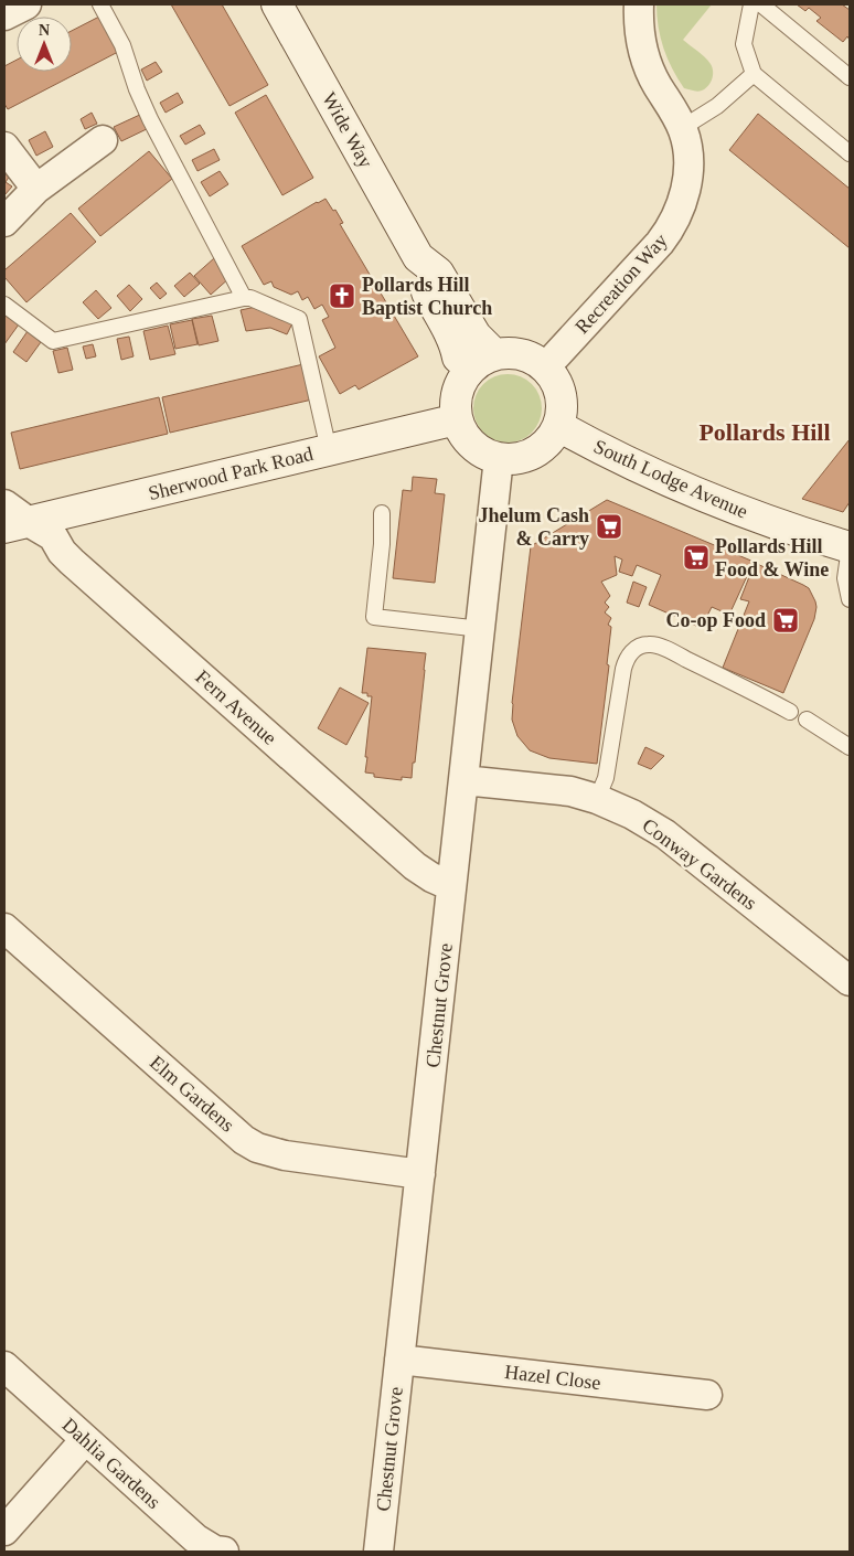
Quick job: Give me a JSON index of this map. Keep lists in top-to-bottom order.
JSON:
{
  "streets": {
    "street": [
      "Wide Way",
      "Recreation Way",
      "Sherwood Park Road",
      "South Lodge Avenue",
      "Fern Avenue",
      "Conway Gardens",
      "Chestnut Grove",
      "Elm Gardens",
      "Hazel Close",
      "Dahlia Gardens"
    ]
  },
  "crossings": [
    ["Wide Way", "Recreation Way"],
    ["Wide Way", "Sherwood Park Road"],
    ["Wide Way", "South Lodge Avenue"],
    ["Wide Way", "Chestnut Grove"],
    ["Recreation Way", "Sherwood Park Road"],
    ["Recreation Way", "South Lodge Avenue"],
    ["Recreation Way", "Chestnut Grove"],
    ["Sherwood Park Road", "South Lodge Avenue"],
    ["Sherwood Park Road", "Fern Avenue"],
    ["Sherwood Park Road", "Chestnut Grove"],
    ["South Lodge Avenue", "Chestnut Grove"],
    ["Fern Avenue", "Chestnut Grove"],
    ["Conway Gardens", "Chestnut Grove"],
    ["Chestnut Grove", "Elm Gardens"],
    ["Chestnut Grove", "Hazel Close"]
  ],
  "districts": ["Pollards Hill"],
  "places": {
    "church": ["Pollards Hill Baptist Church"],
    "supermarket": ["Jhelum Cash & Carry", "Pollards Hill Food & Wine", "Co-op Food"]
  },
  "north": "top"
}
